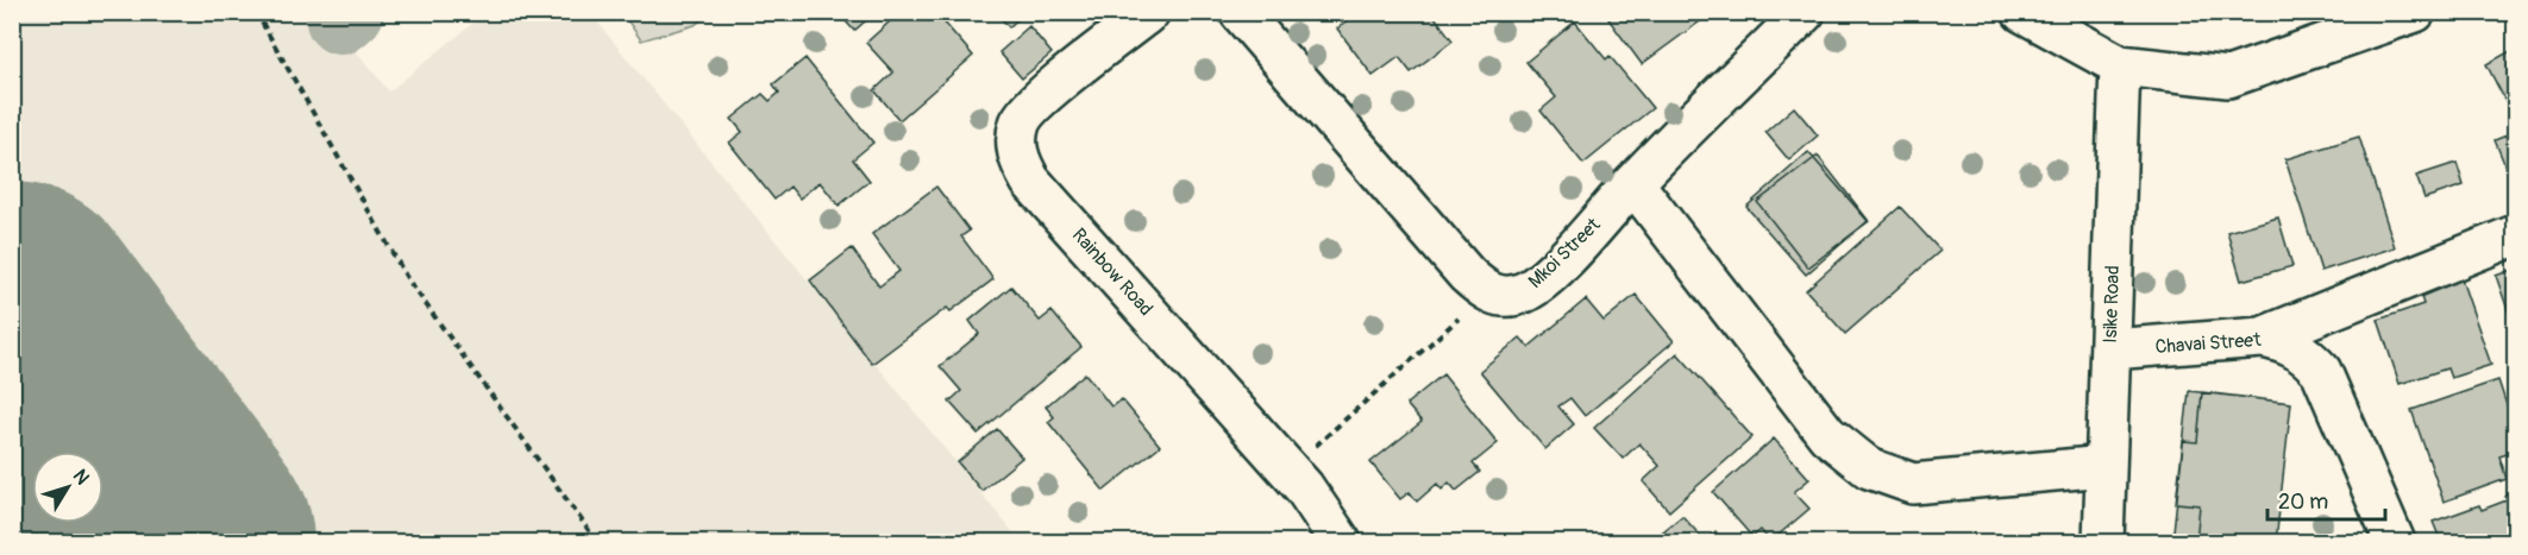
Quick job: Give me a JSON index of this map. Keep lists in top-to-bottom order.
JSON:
{
  "streets": {
    "street": [
      "Mkoi Street",
      "Rainbow Road",
      "Isike Road",
      "Chavai Street"
    ]
  },
  "crossings": [
    ["Isike Road", "Chavai Street"]
  ],
  "scale_bar": "20 m",
  "north": "top right"
}
